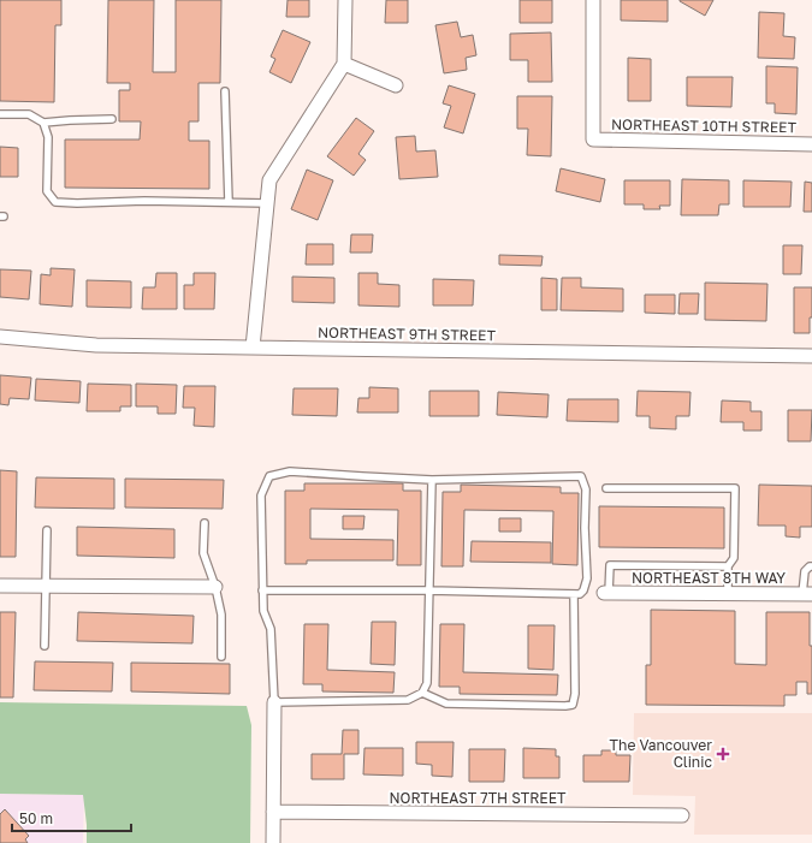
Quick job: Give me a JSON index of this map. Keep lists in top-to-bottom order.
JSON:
{
  "streets": {
    "street": [
      "NORTHEAST 10TH STREET",
      "NORTHEAST 9TH STREET",
      "NORTHEAST 8TH WAY",
      "NORTHEAST 7TH STREET"
    ]
  },
  "places": {
    "health": ["The Vancouver Clinic"]
  },
  "scale_bar": "50 m"
}
